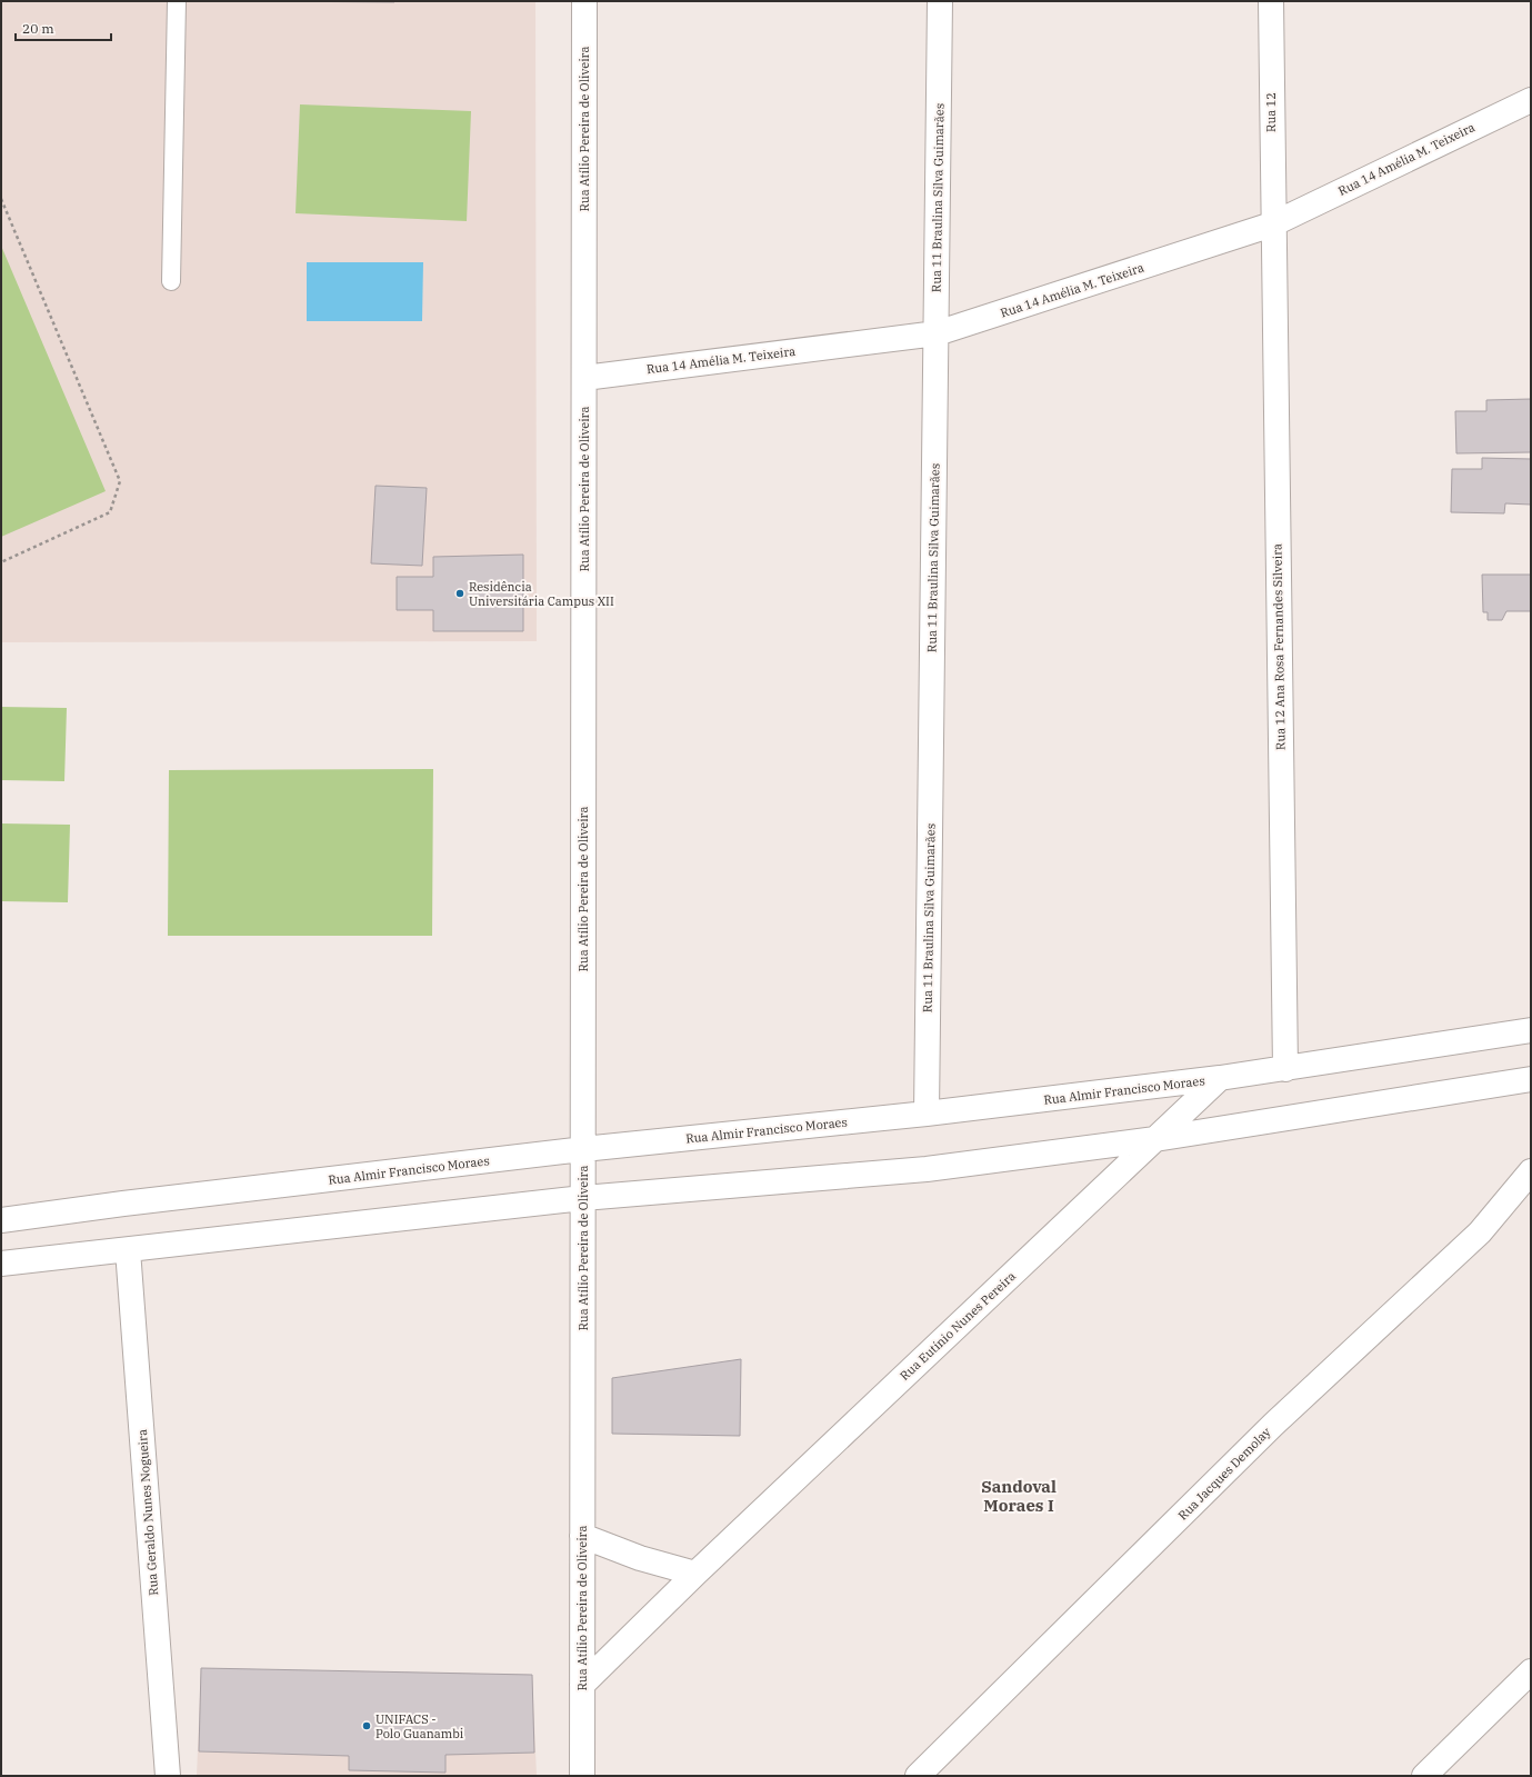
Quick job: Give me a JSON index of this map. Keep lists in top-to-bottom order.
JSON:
{
  "streets": {
    "street": [
      "Rua 12",
      "Rua Atílio Pereira de Oliveira",
      "Rua 14 Amélia M. Teixeira",
      "Rua 11 Braulina Silva Guimarães",
      "Rua 12 Ana Rosa Fernandes Silveira",
      "Rua Almir Francisco Moraes",
      "Rua Eutínio Nunes Pereira",
      "Rua Jacques Demolay",
      "Rua Geraldo Nunes Nogueira"
    ]
  },
  "crossings": [
    ["Rua 12", "Rua 14 Amélia M. Teixeira"],
    ["Rua 12", "Rua 12 Ana Rosa Fernandes Silveira"],
    ["Rua Atílio Pereira de Oliveira", "Rua 14 Amélia M. Teixeira"],
    ["Rua Atílio Pereira de Oliveira", "Rua Almir Francisco Moraes"],
    ["Rua Atílio Pereira de Oliveira", "Rua Eutínio Nunes Pereira"],
    ["Rua 14 Amélia M. Teixeira", "Rua 11 Braulina Silva Guimarães"],
    ["Rua 14 Amélia M. Teixeira", "Rua 12 Ana Rosa Fernandes Silveira"],
    ["Rua 11 Braulina Silva Guimarães", "Rua Almir Francisco Moraes"],
    ["Rua 12 Ana Rosa Fernandes Silveira", "Rua Almir Francisco Moraes"],
    ["Rua Almir Francisco Moraes", "Rua Eutínio Nunes Pereira"]
  ],
  "districts": ["Sandoval Moraes I"],
  "places": ["Residência Universitária Campus XII", "UNIFACS - Polo Guanambi"],
  "scale_bar": "20 m"
}
